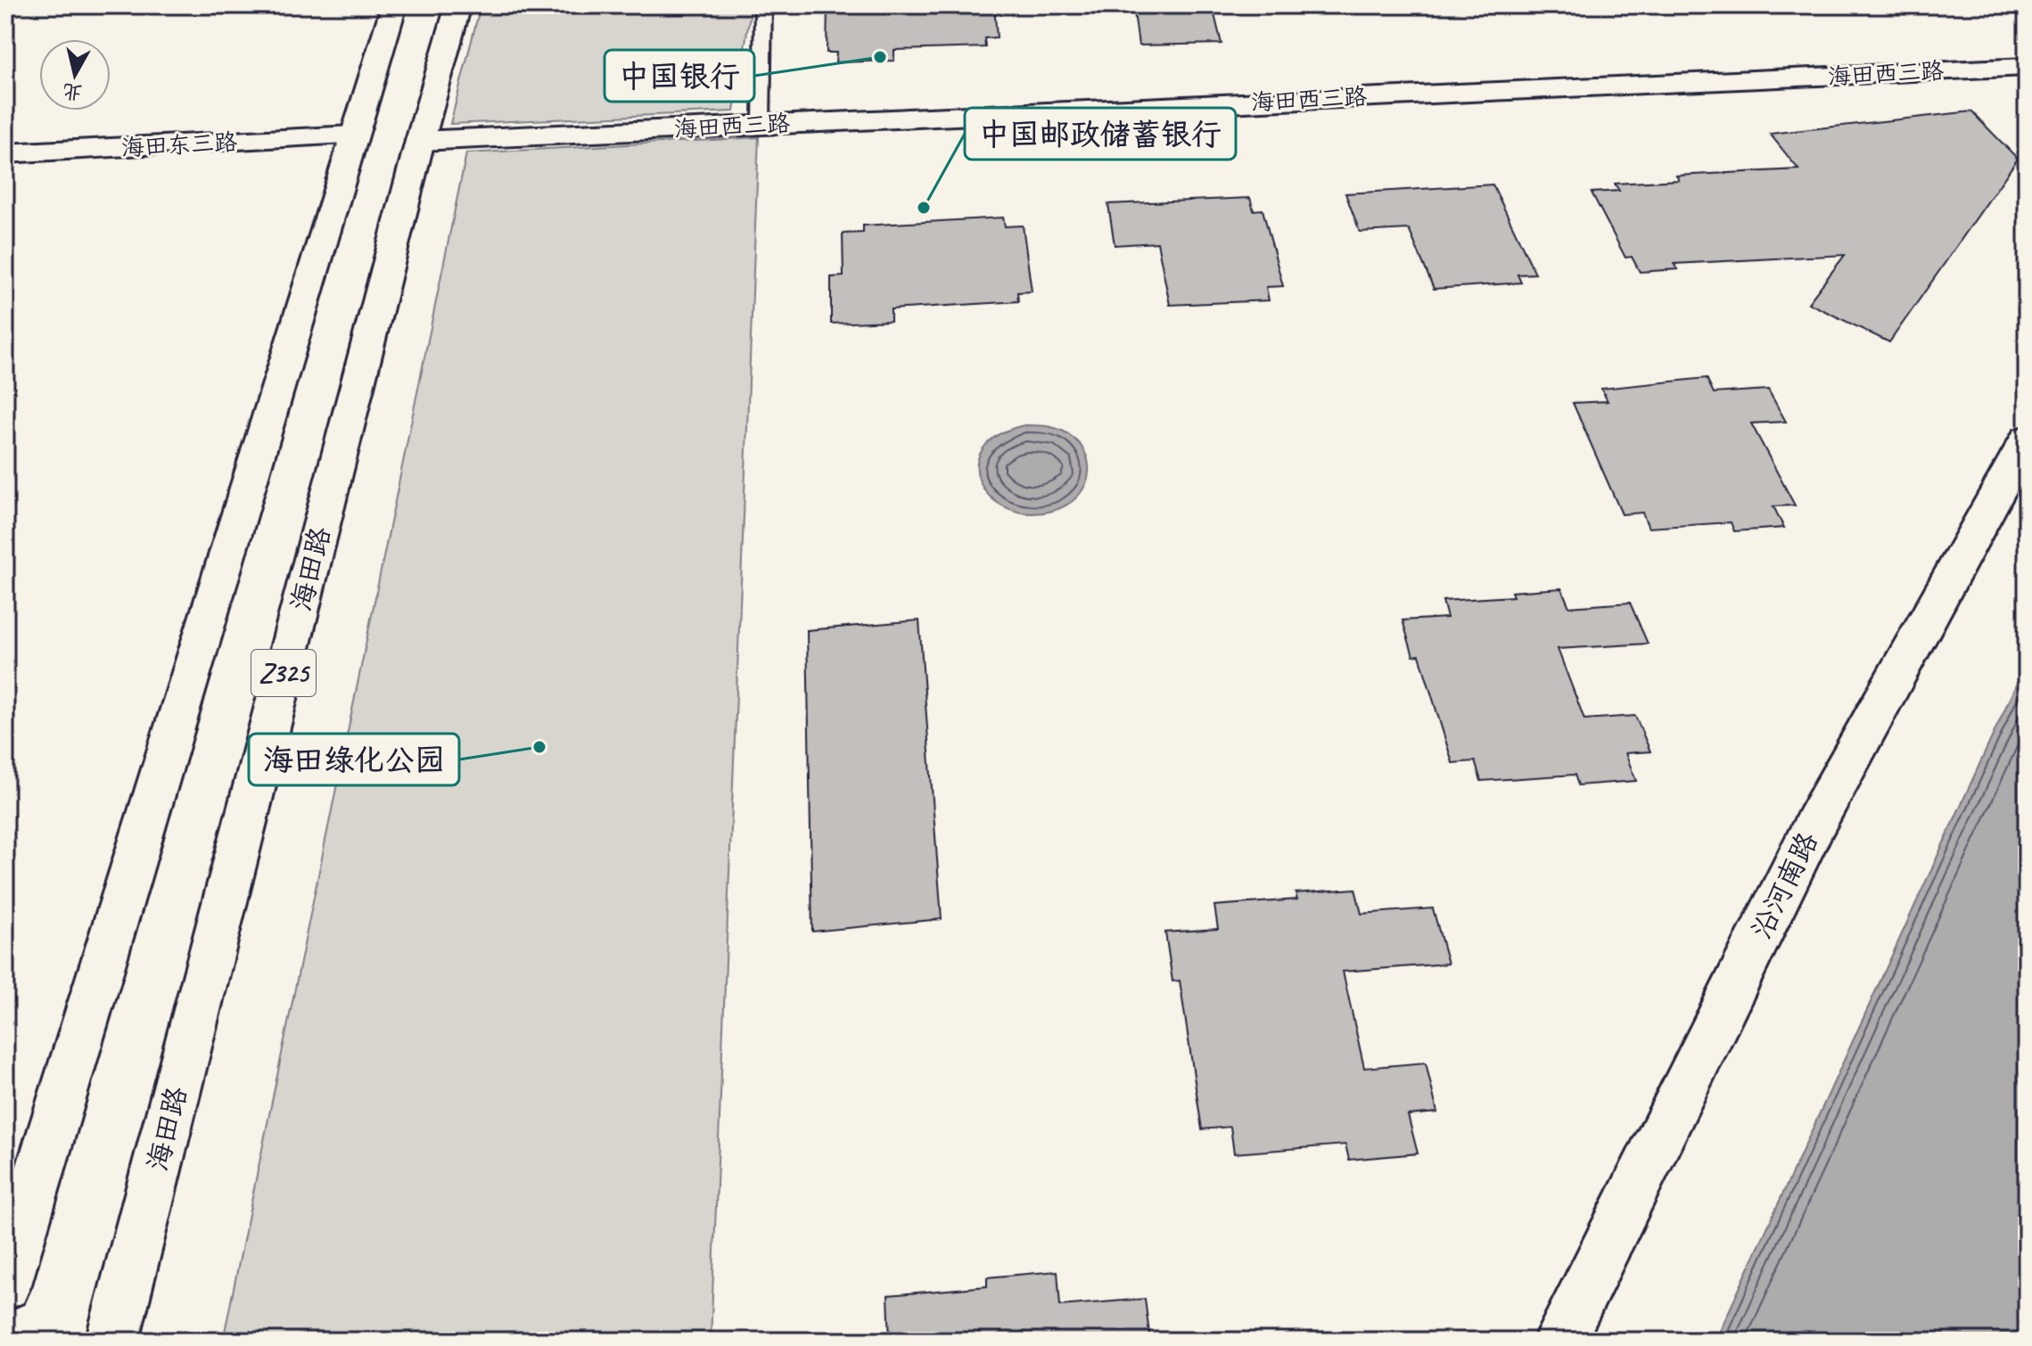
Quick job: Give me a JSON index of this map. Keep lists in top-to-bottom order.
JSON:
{
  "streets": {
    "street": [
      "海田西三路",
      "海田东三路",
      "海田路",
      "Z325",
      "沿河南路"
    ]
  },
  "crossings": [
    ["海田西三路", "海田路"]
  ],
  "places": ["中国银行", "中国邮政储蓄银行", "海田绿化公园"],
  "north": "bottom"
}
